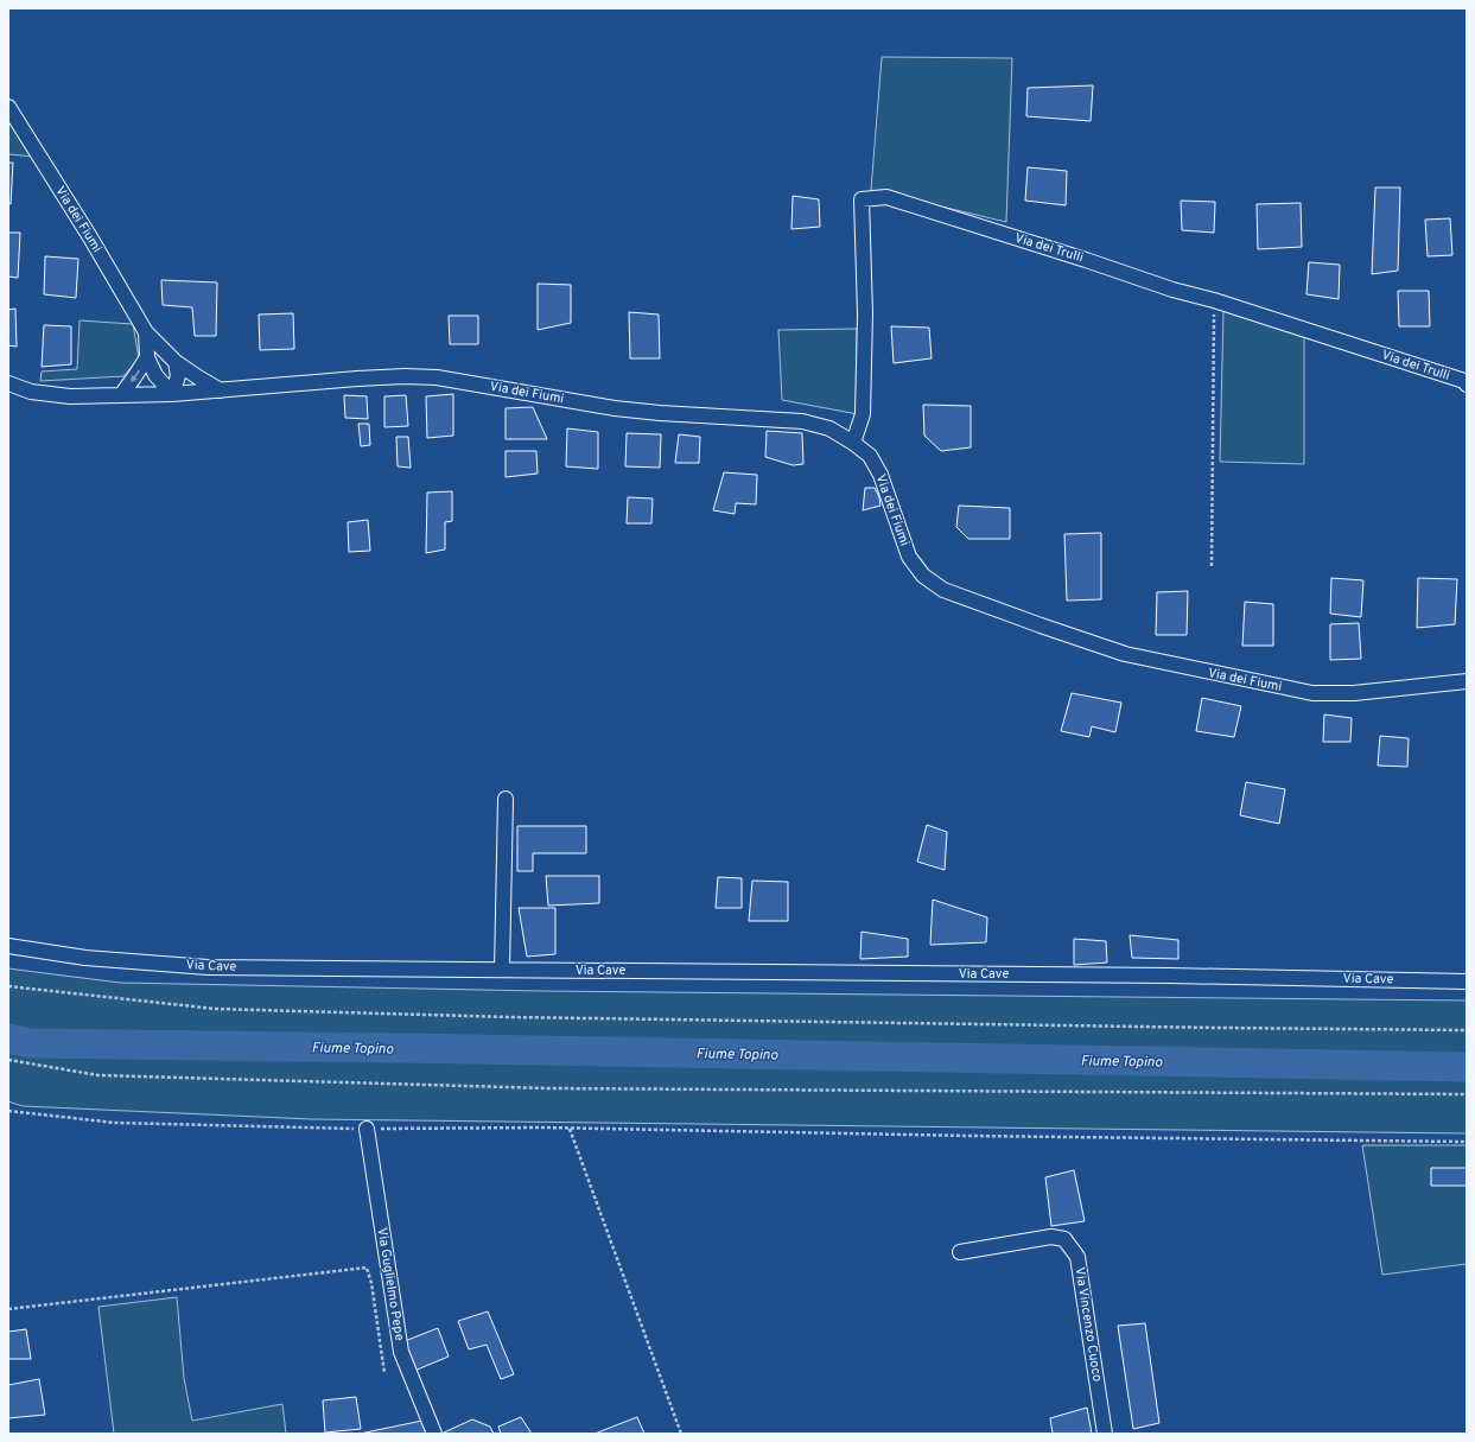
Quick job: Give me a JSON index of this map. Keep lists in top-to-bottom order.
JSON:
{
  "streets": {
    "street": [
      "Via dei Fiumi",
      "Via dei Trulli",
      "Via Cave",
      "Via Guglielmo Pepe",
      "Via Vincenzo Cuoco"
    ]
  },
  "crossings": [
    ["Via dei Fiumi", "Via dei Trulli"]
  ],
  "water": ["Fiume Topino"]
}
